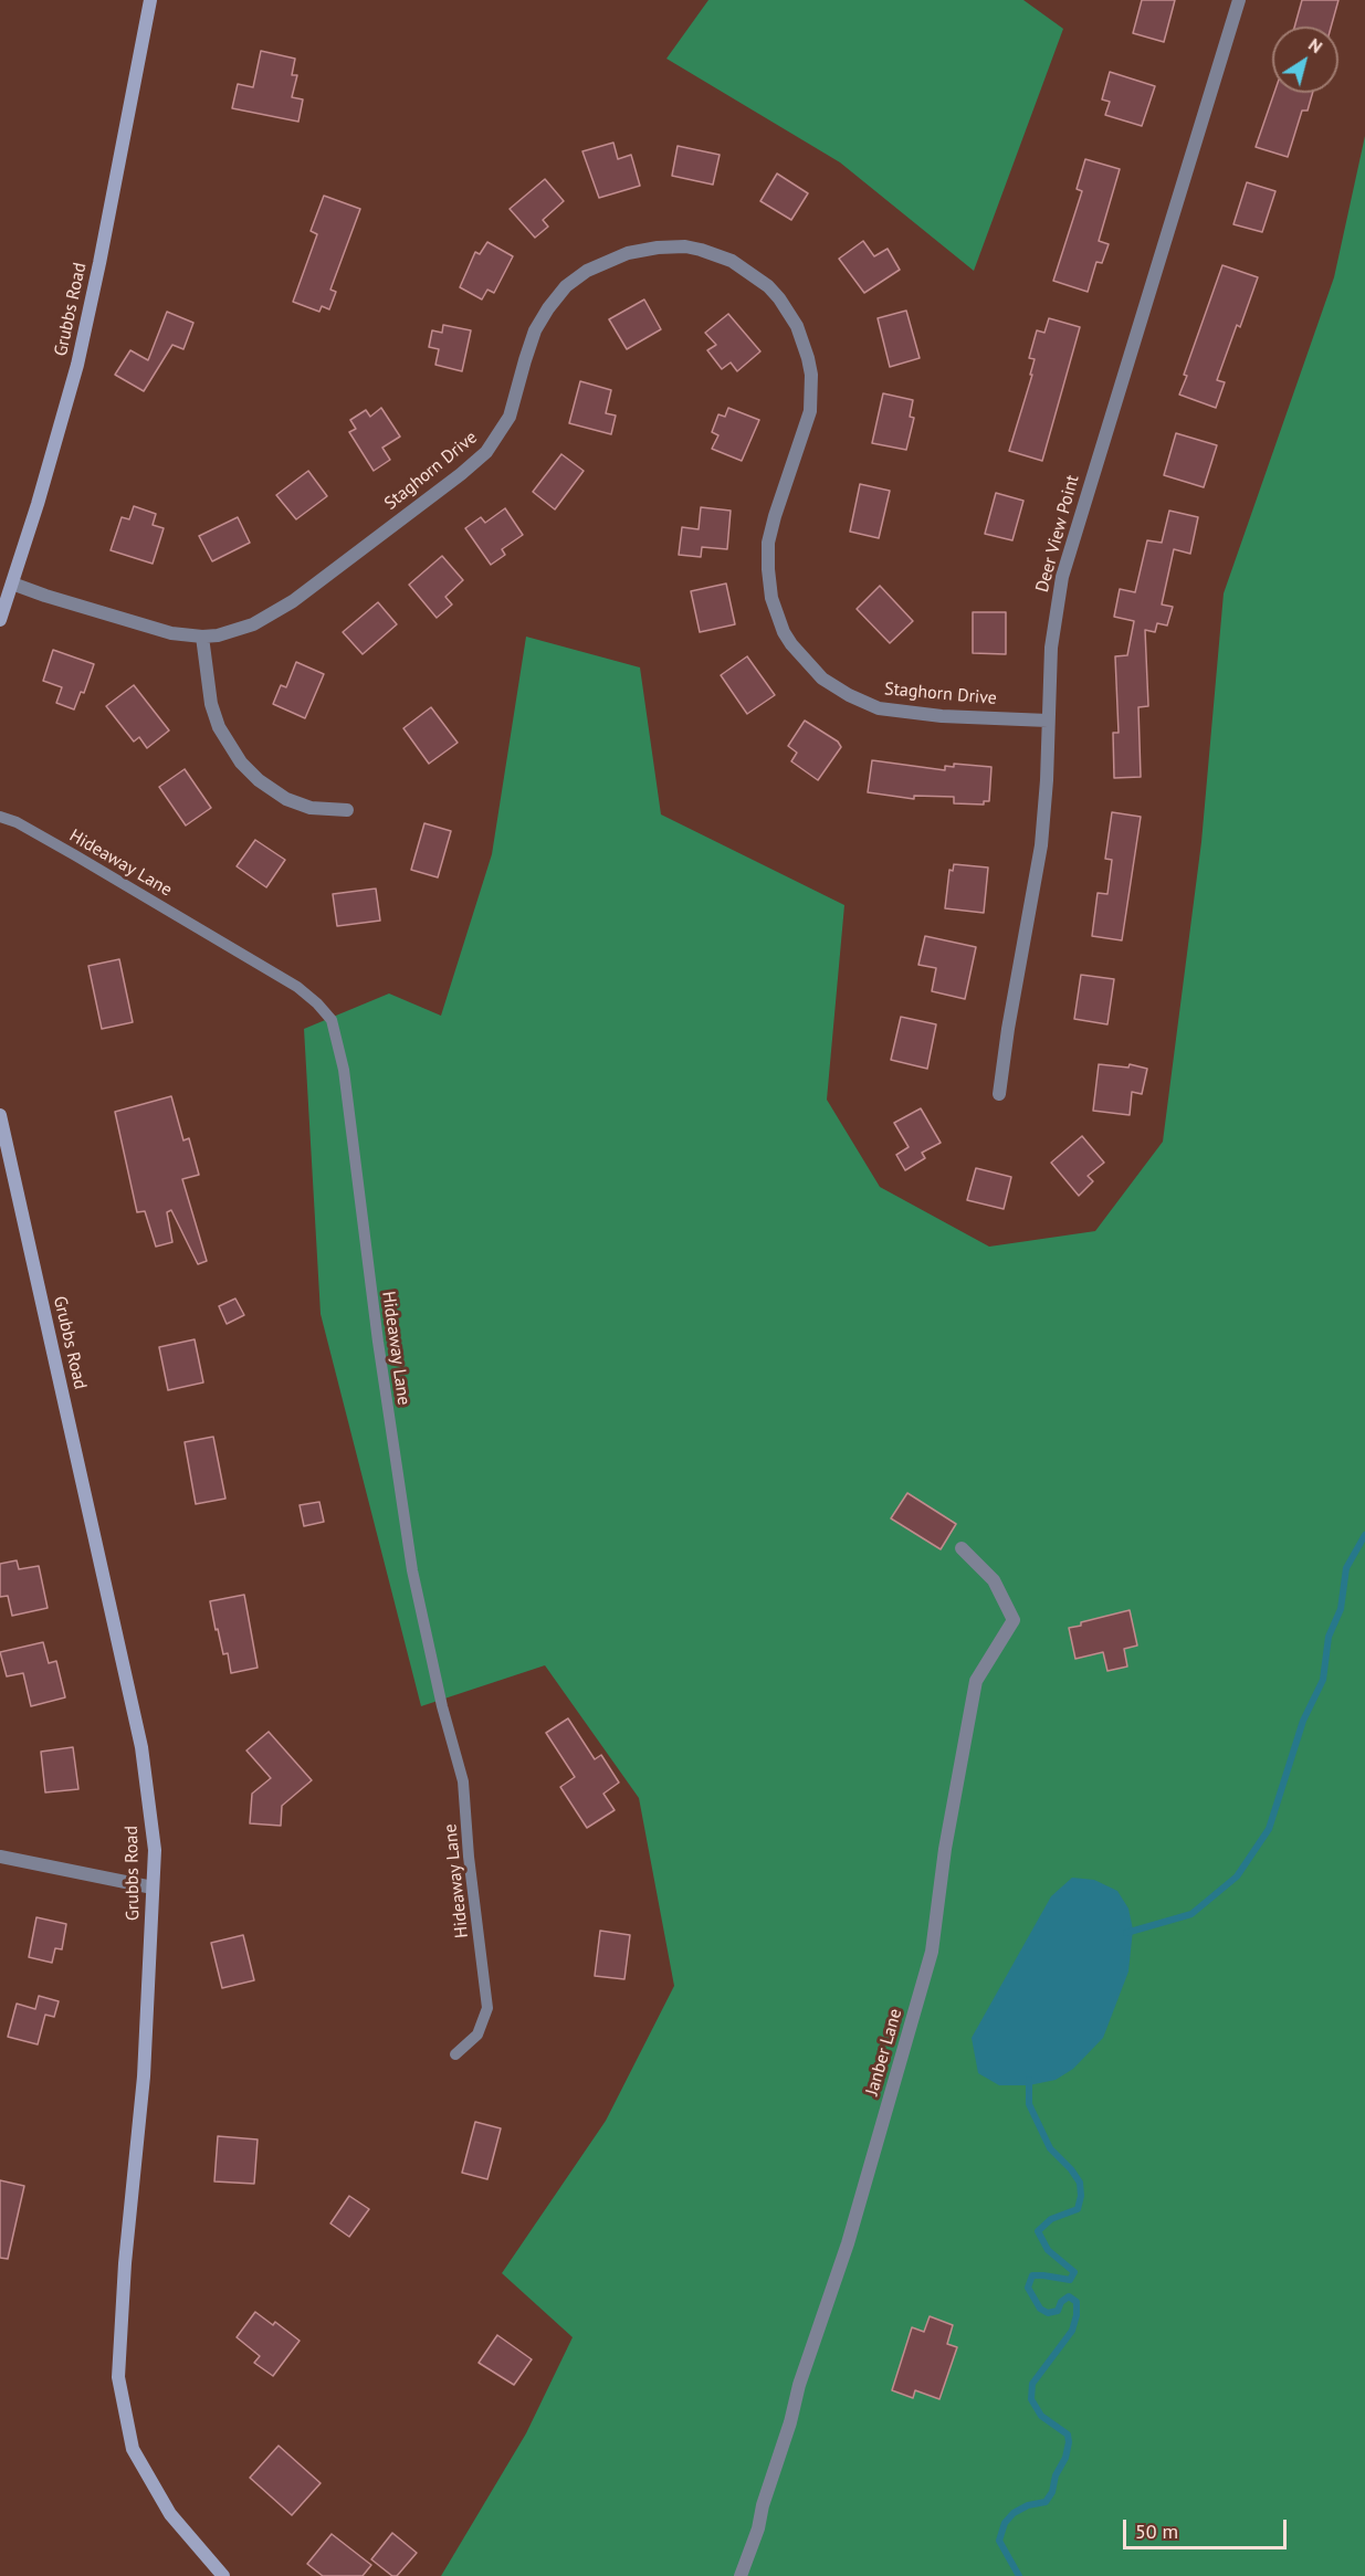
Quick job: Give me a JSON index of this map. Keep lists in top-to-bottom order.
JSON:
{
  "streets": {
    "street": [
      "Grubbs Road",
      "Staghorn Drive",
      "Deer View Point",
      "Janber Lane"
    ],
    "lane": ["Hideaway Lane"]
  },
  "crossings": [
    ["Grubbs Road", "Staghorn Drive"],
    ["Staghorn Drive", "Deer View Point"]
  ],
  "scale_bar": "50 m",
  "north": "top right"
}
